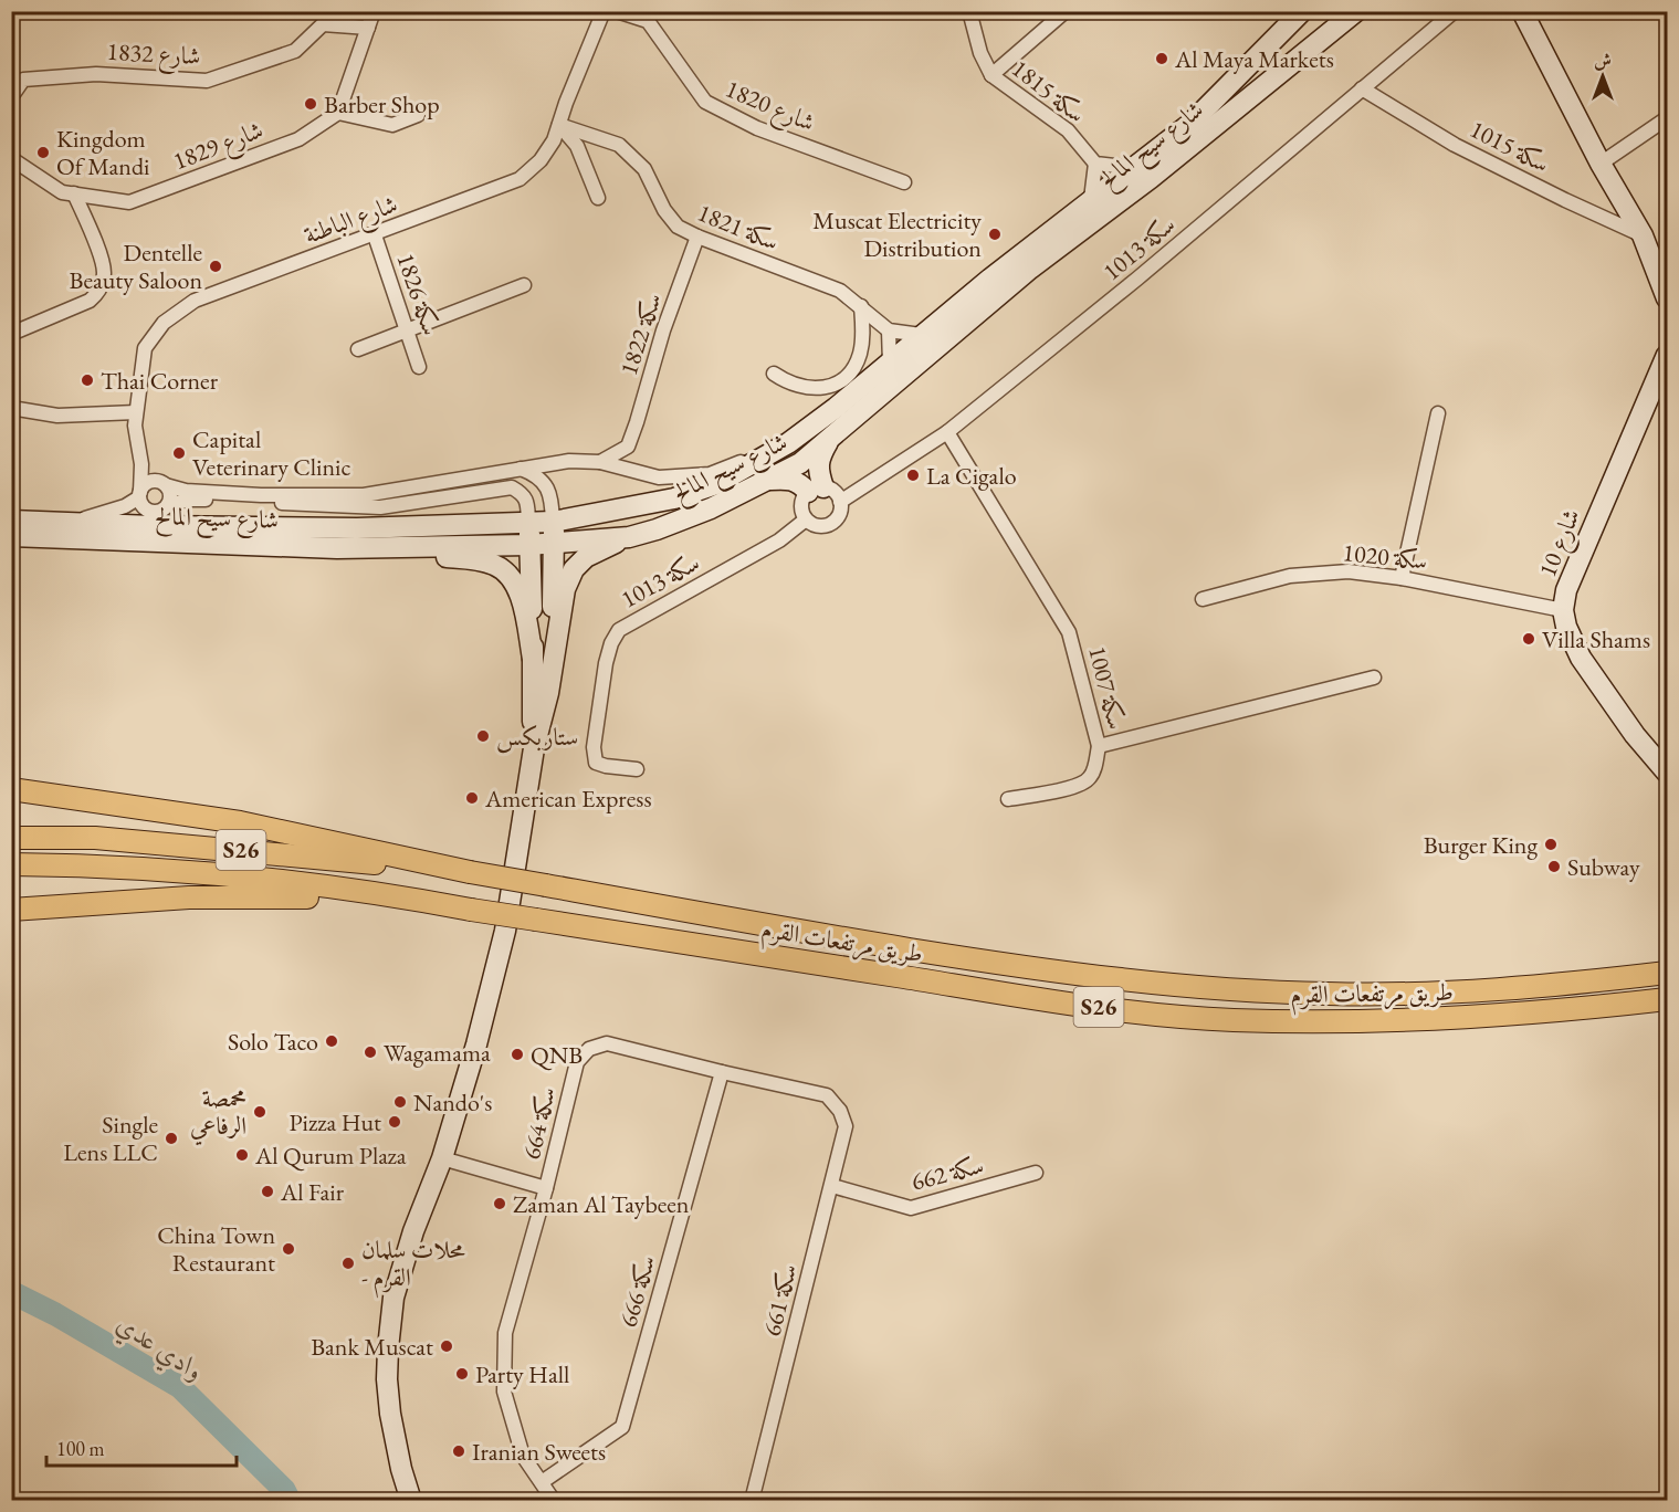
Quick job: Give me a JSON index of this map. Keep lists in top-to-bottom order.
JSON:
{
  "streets": {
    "main road": ["S26", "طريق مرتفعات القرم"],
    "street": [
      "1832 شارع",
      "سكة 1815",
      "1820 شارع",
      "شارع سيح المالح",
      "1829 شارع",
      "سكة 1015",
      "شارع الباطنة",
      "سكة 1821",
      "سكة 1013",
      "سكة 1826",
      "سكة 1822",
      "شارع 10",
      "سكة 1020",
      "سكة 1007",
      "سكة 664",
      "سكة 662",
      "سكة 666",
      "سكة 661"
    ]
  },
  "crossings": [
    ["سكة 1015", "سكة 1013"],
    ["شارع الباطنة", "سكة 1821"],
    ["شارع الباطنة", "سكة 1826"],
    ["سكة 1821", "سكة 1822"],
    ["سكة 1013", "سكة 1007"],
    ["شارع 10", "سكة 1020"],
    ["سكة 664", "سكة 666"],
    ["سكة 664", "سكة 661"],
    ["سكة 662", "سكة 661"]
  ],
  "water": ["وادي عدي"],
  "places": [
    "Al Maya Markets",
    "Barber Shop",
    "Kingdom Of Mandi",
    "Muscat Electricity Distribution",
    "Dentelle Beauty Saloon",
    "Thai Corner",
    "Capital Veterinary Clinic",
    "La Cigalo",
    "Villa Shams",
    "ستاربكس",
    "American Express",
    "Burger King",
    "Subway",
    "Solo Taco",
    "Wagamama",
    "QNB",
    "Nando's",
    "محمصة الرفاعي",
    "Pizza Hut",
    "Single Lens LLC",
    "Al Qurum Plaza",
    "Al Fair",
    "Zaman Al Taybeen",
    "China Town Restaurant",
    "محلات سلمان - القرم",
    "Bank Muscat",
    "Party Hall",
    "Iranian Sweets"
  ],
  "scale_bar": "100 m",
  "north": "top"
}
